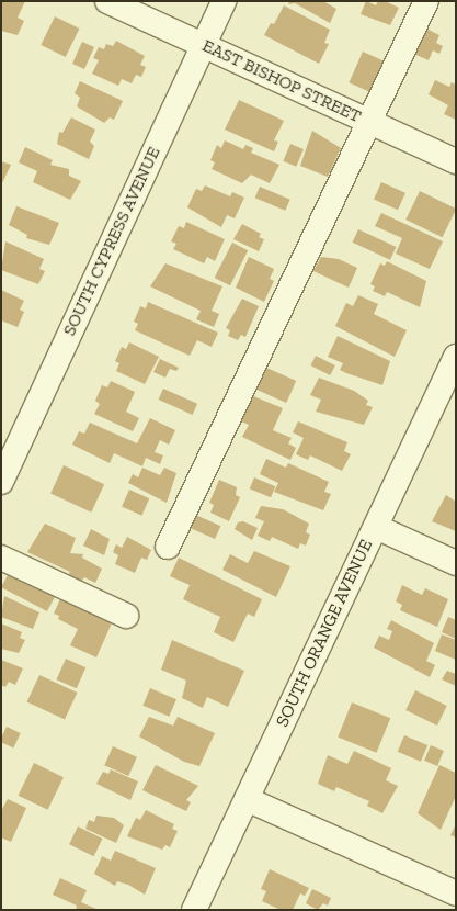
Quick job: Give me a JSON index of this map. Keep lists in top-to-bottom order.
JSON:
{
  "streets": {
    "street": ["EAST BISHOP STREET", "SOUTH CYPRESS AVENUE", "SOUTH ORANGE AVENUE"]
  },
  "crossings": [
    ["EAST BISHOP STREET", "SOUTH CYPRESS AVENUE"]
  ]
}
